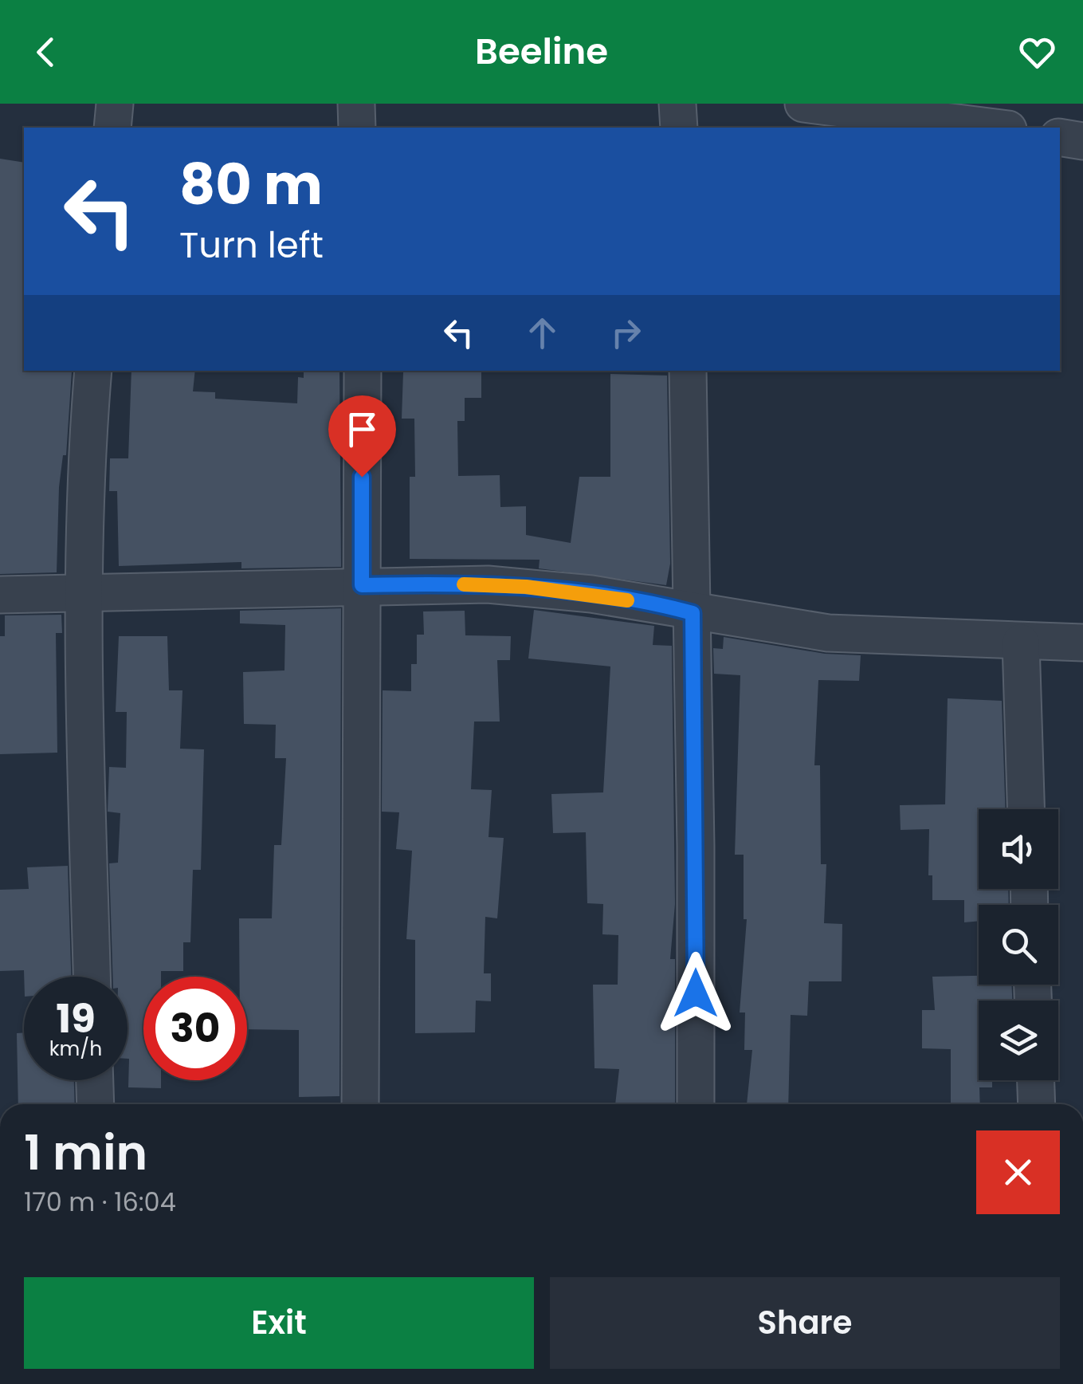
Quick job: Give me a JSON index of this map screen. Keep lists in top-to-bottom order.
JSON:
{
  "page": {
    "header": "Beeline",
    "turn": ["80 m", "Turn left"],
    "speed": "19 km/h",
    "limit": "30",
    "heading": ["1 min", "170 m · 16:04"],
    "buttons": ["Exit", "Share"]
  }
}
